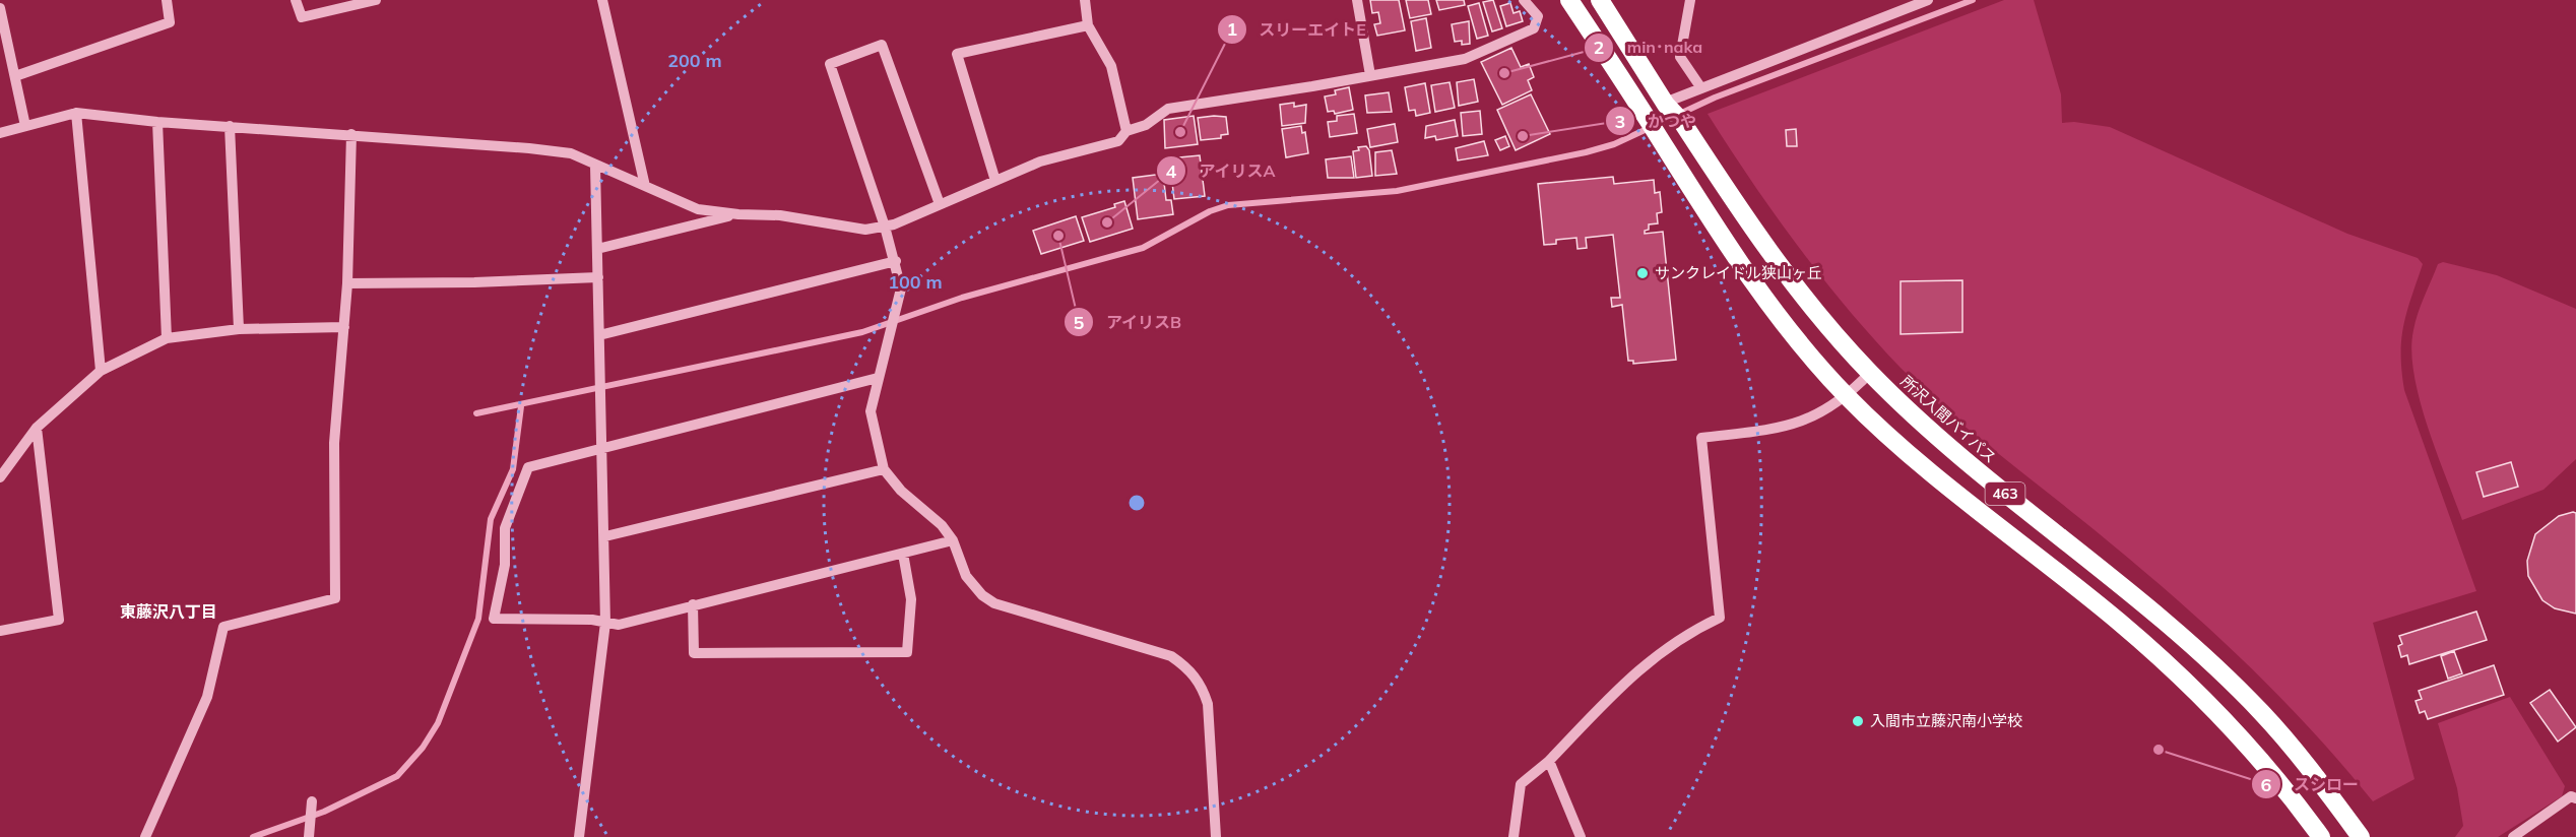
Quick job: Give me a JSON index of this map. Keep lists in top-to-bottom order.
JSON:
{
  "streets": {
    "highway": ["所沢入間バイパス", "463"]
  },
  "districts": ["東藤沢八丁目"],
  "places": [
    "min･naka",
    "スリーエイトE",
    "かつや",
    "アイリスA",
    "アイリスB",
    "サンクレイドル狭山ヶ丘",
    "入間市立藤沢南小学校",
    "スシロー"
  ],
  "rings": ["200 m", "100 m"]
}
